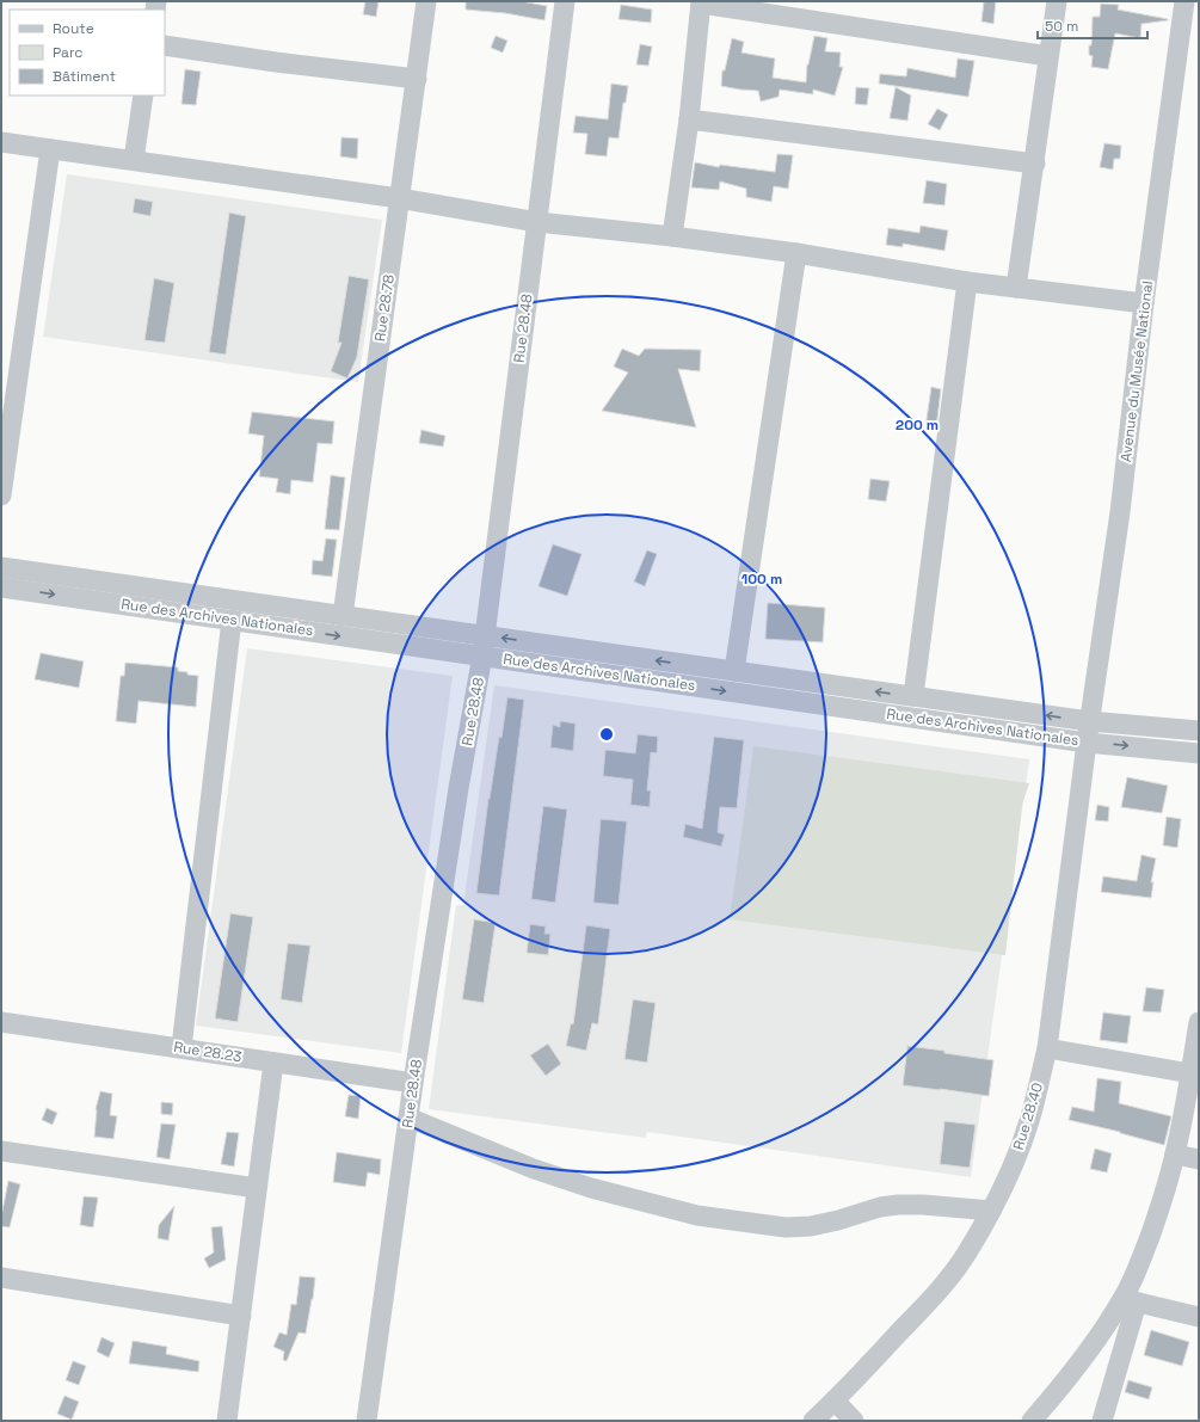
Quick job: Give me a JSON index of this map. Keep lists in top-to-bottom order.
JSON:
{
  "streets": {
    "street": [
      "Rue 28.78",
      "Rue 28.48",
      "Avenue du Musée National",
      "Rue des Archives Nationales",
      "Rue 28.23",
      "Rue 28.40"
    ]
  },
  "crossings": [
    ["Rue 28.78", "Rue des Archives Nationales"],
    ["Rue 28.48", "Rue des Archives Nationales"],
    ["Rue 28.48", "Rue 28.23"],
    ["Avenue du Musée National", "Rue des Archives Nationales"],
    ["Avenue du Musée National", "Rue 28.40"],
    ["Rue des Archives Nationales", "Rue 28.40"]
  ],
  "legend": ["Route", "Parc", "Bâtiment"],
  "scale_bar": "50 m",
  "rings": ["200 m", "100 m"]
}
